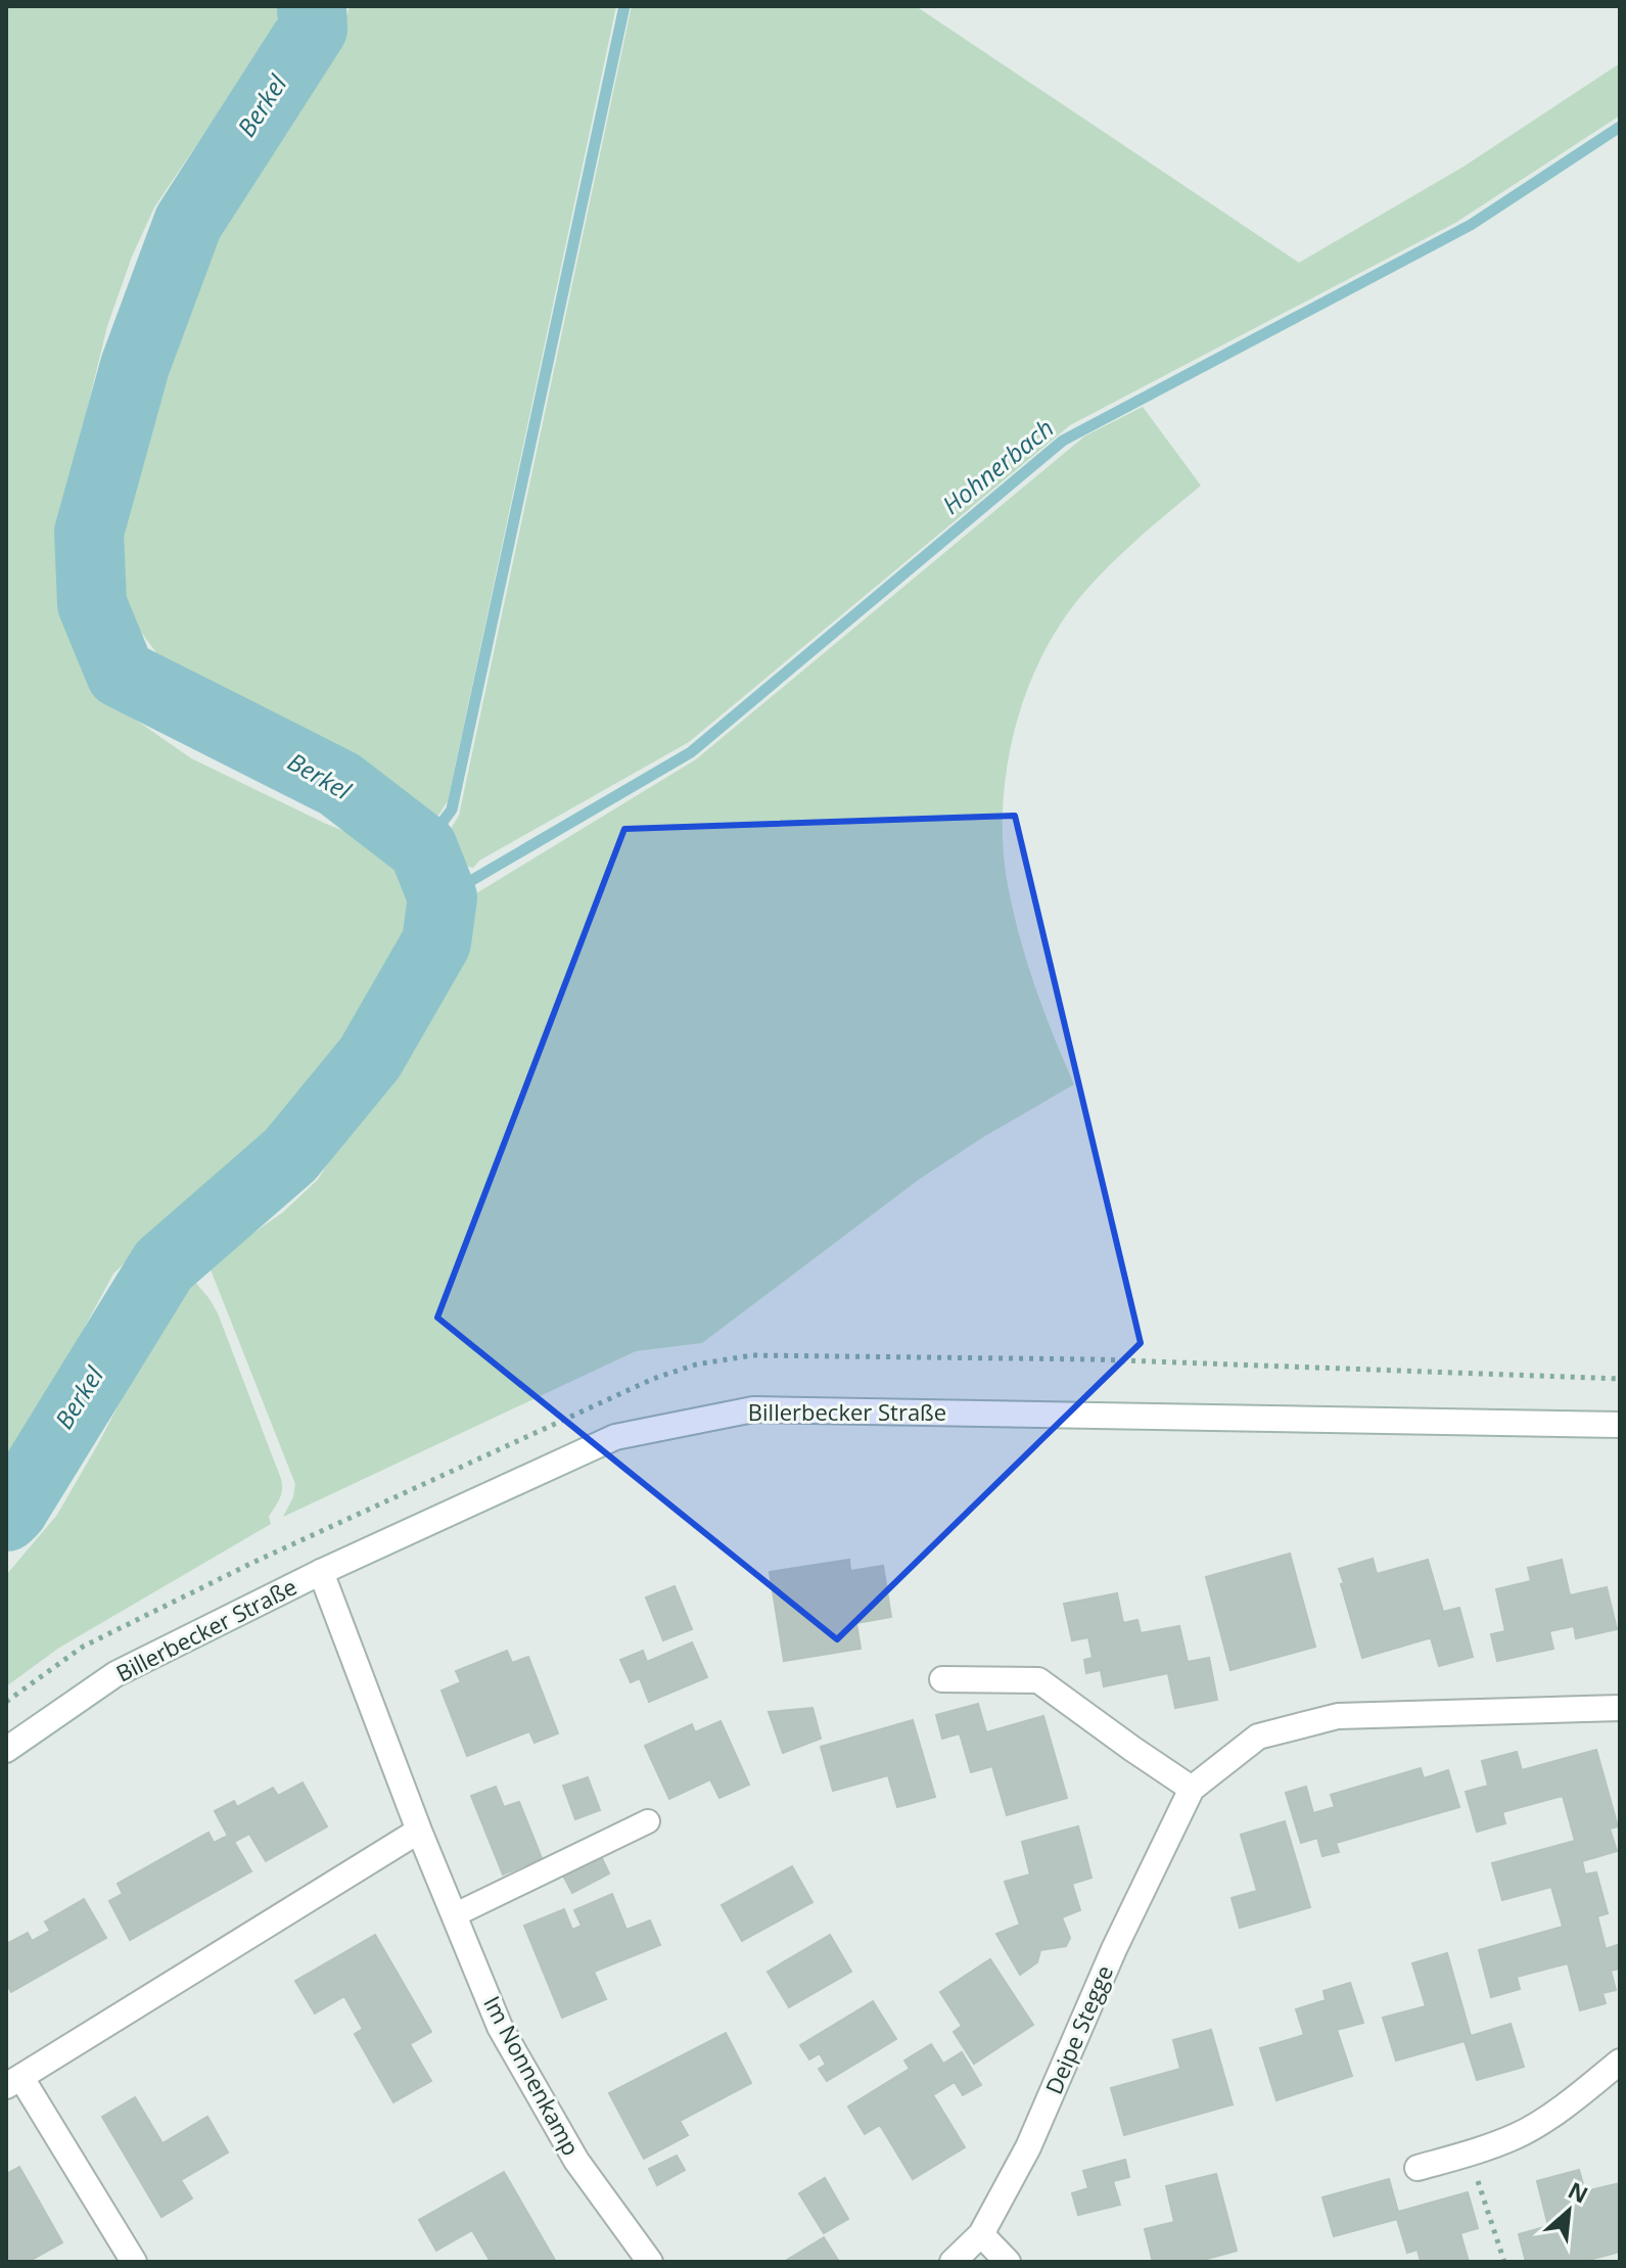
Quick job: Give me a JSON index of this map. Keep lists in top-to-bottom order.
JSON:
{
  "streets": {
    "street": ["Billerbecker Straße", "Deipe Stegge", "Im Nonnenkamp"]
  },
  "crossings": [
    ["Billerbecker Straße", "Im Nonnenkamp"]
  ],
  "water": ["Berkel", "Hohnerbach"],
  "north": "top right"
}
